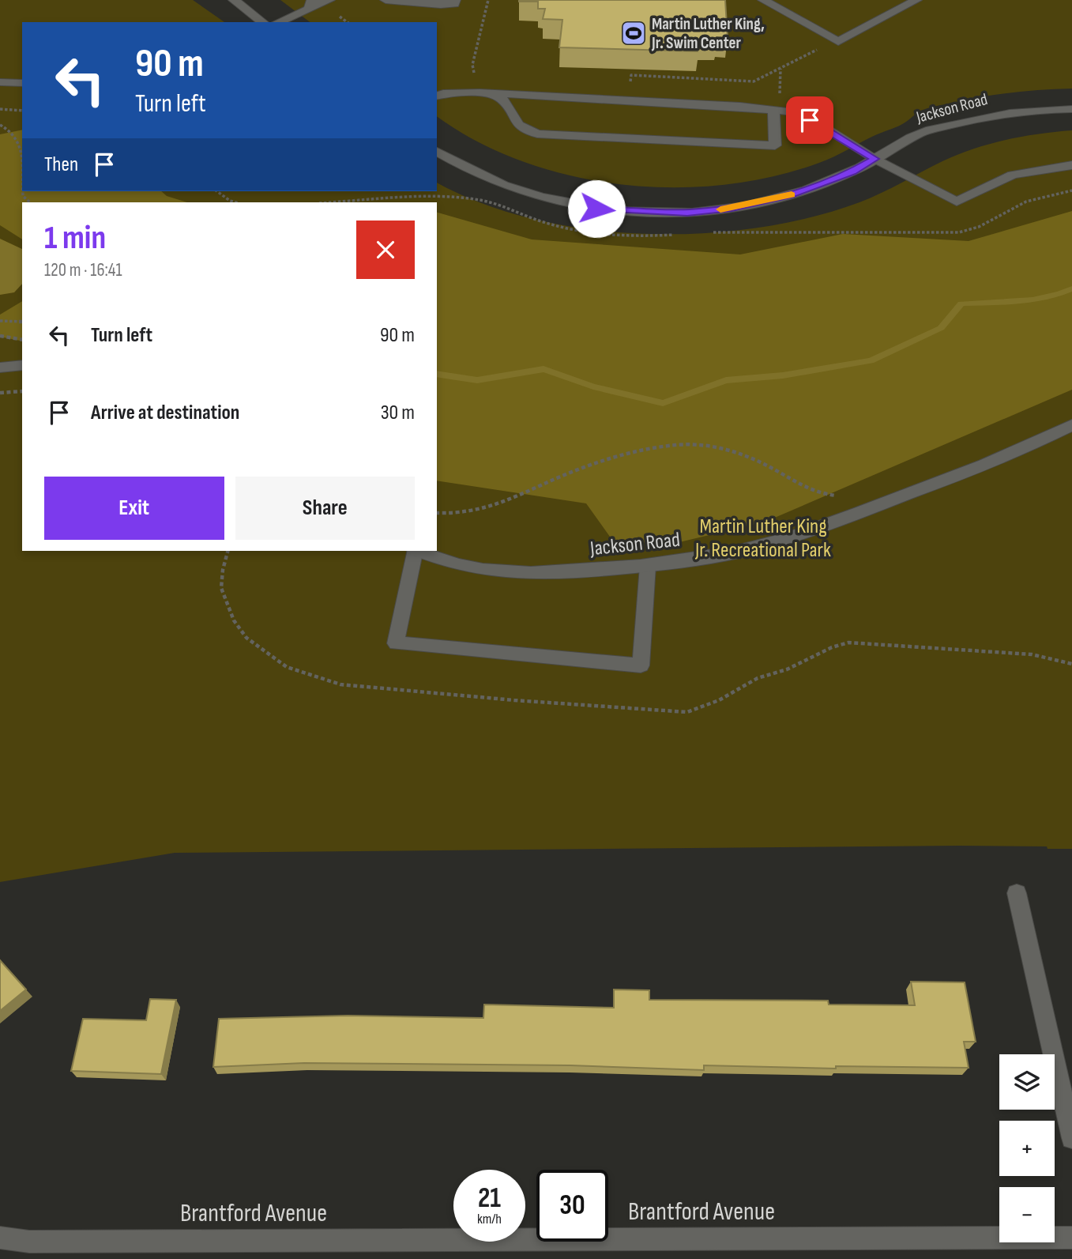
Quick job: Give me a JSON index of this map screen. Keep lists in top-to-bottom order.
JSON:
{
  "streets": {
    "street": ["Jackson Road", "Brantford Avenue"]
  },
  "parks": ["Martin Luther King Jr. Recreational Park"],
  "places": {
    "sports": ["Martin Luther King, Jr. Swim Center"]
  },
  "page": {
    "turn": ["90 m", "Turn left"],
    "then": "Then",
    "heading": ["1 min", "120 m · 16:41"],
    "list": [
      {
        "name": "Turn left",
        "value": "90 m"
      },
      {
        "name": "Arrive at destination",
        "value": "30 m"
      }
    ],
    "buttons": ["Exit", "Share"],
    "map_buttons": ["+", "−"],
    "speed": "21 km/h",
    "limit": "30"
  }
}
